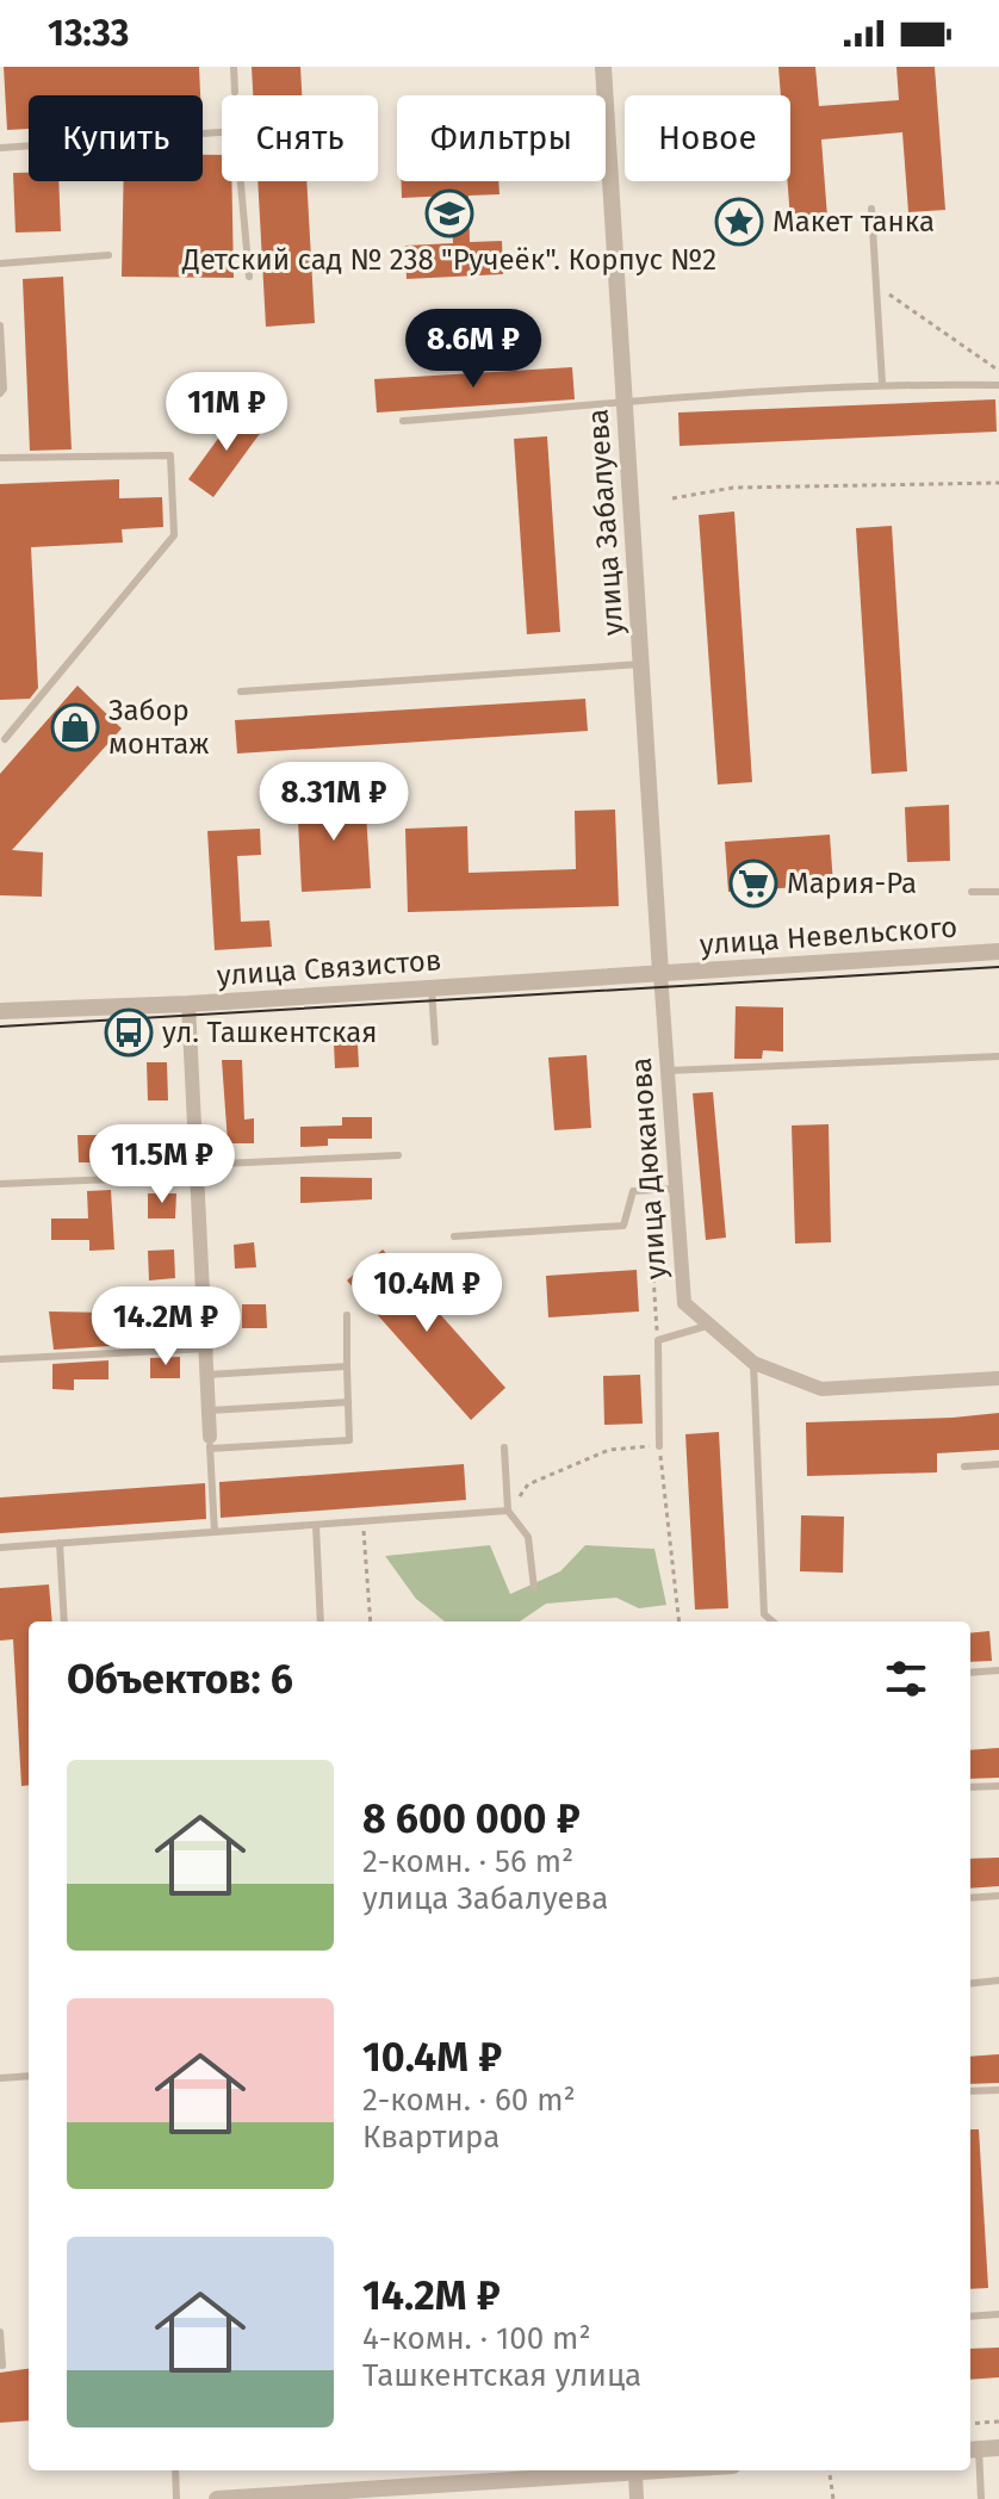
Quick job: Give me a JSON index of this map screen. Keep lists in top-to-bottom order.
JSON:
{
  "streets": {
    "street": [
      "улица Забалуева",
      "улица Невельского",
      "улица Связистов",
      "улица Дюканова"
    ]
  },
  "crossings": [
    ["улица Забалуева", "улица Невельского"],
    ["улица Забалуева", "улица Связистов"],
    ["улица Забалуева", "улица Дюканова"],
    ["улица Невельского", "улица Связистов"],
    ["улица Невельского", "улица Дюканова"],
    ["улица Связистов", "улица Дюканова"]
  ],
  "places": {
    "school or university": ["Детский сад № 238 \"Ручеёк\". Корпус №2"],
    "place": ["Макет танка"],
    "shop": ["Забор монтаж"],
    "supermarket": ["Мария-Ра"],
    "bus stop": ["ул. Ташкентская"]
  },
  "page": {
    "status": "13:33",
    "chip": [
      "Купить",
      "Снять",
      "Фильтры",
      "Новое"
    ],
    "price": [
      "8.6M ₽",
      "11M ₽",
      "8.31M ₽",
      "11.5M ₽",
      "10.4M ₽",
      "14.2M ₽"
    ],
    "heading": "Объектов: 6",
    "list": [
      {
        "name": "8 600 000 ₽",
        "note": "2-комн. · 56 m² · улица Забалуева"
      },
      {
        "name": "10.4M ₽",
        "note": "2-комн. · 60 m² · Квартира"
      },
      {
        "name": "14.2M ₽",
        "note": "4-комн. · 100 m² · Ташкентская улица"
      }
    ]
  }
}
